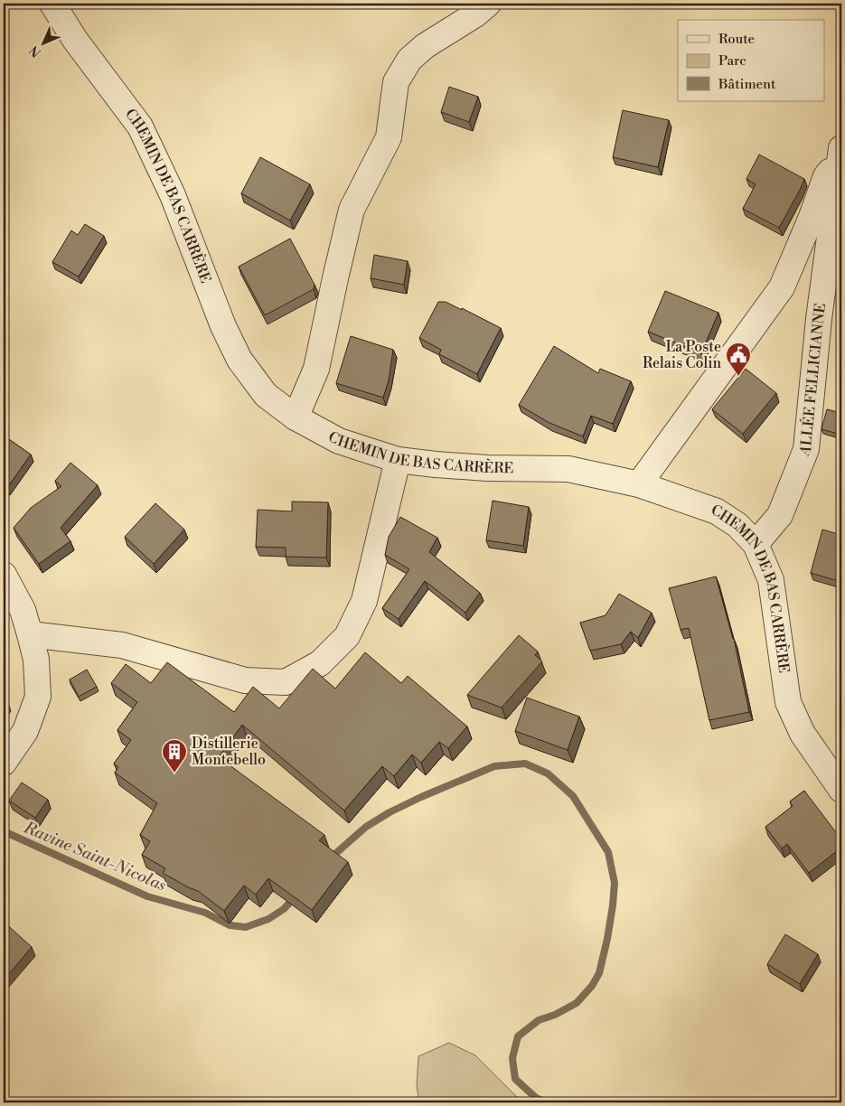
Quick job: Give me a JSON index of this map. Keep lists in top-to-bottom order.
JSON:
{
  "streets": {
    "street": ["CHEMIN DE BAS CARRÈRE", "ALLÉE FELLICIANNE"]
  },
  "crossings": [
    ["CHEMIN DE BAS CARRÈRE", "ALLÉE FELLICIANNE"]
  ],
  "water": ["Ravine Saint-Nicolas"],
  "places": {
    "public building": ["La Poste Relais Colin"],
    "building": ["Distillerie Montebello"]
  },
  "legend": ["Route", "Parc", "Bâtiment"],
  "north": "bottom left"
}
